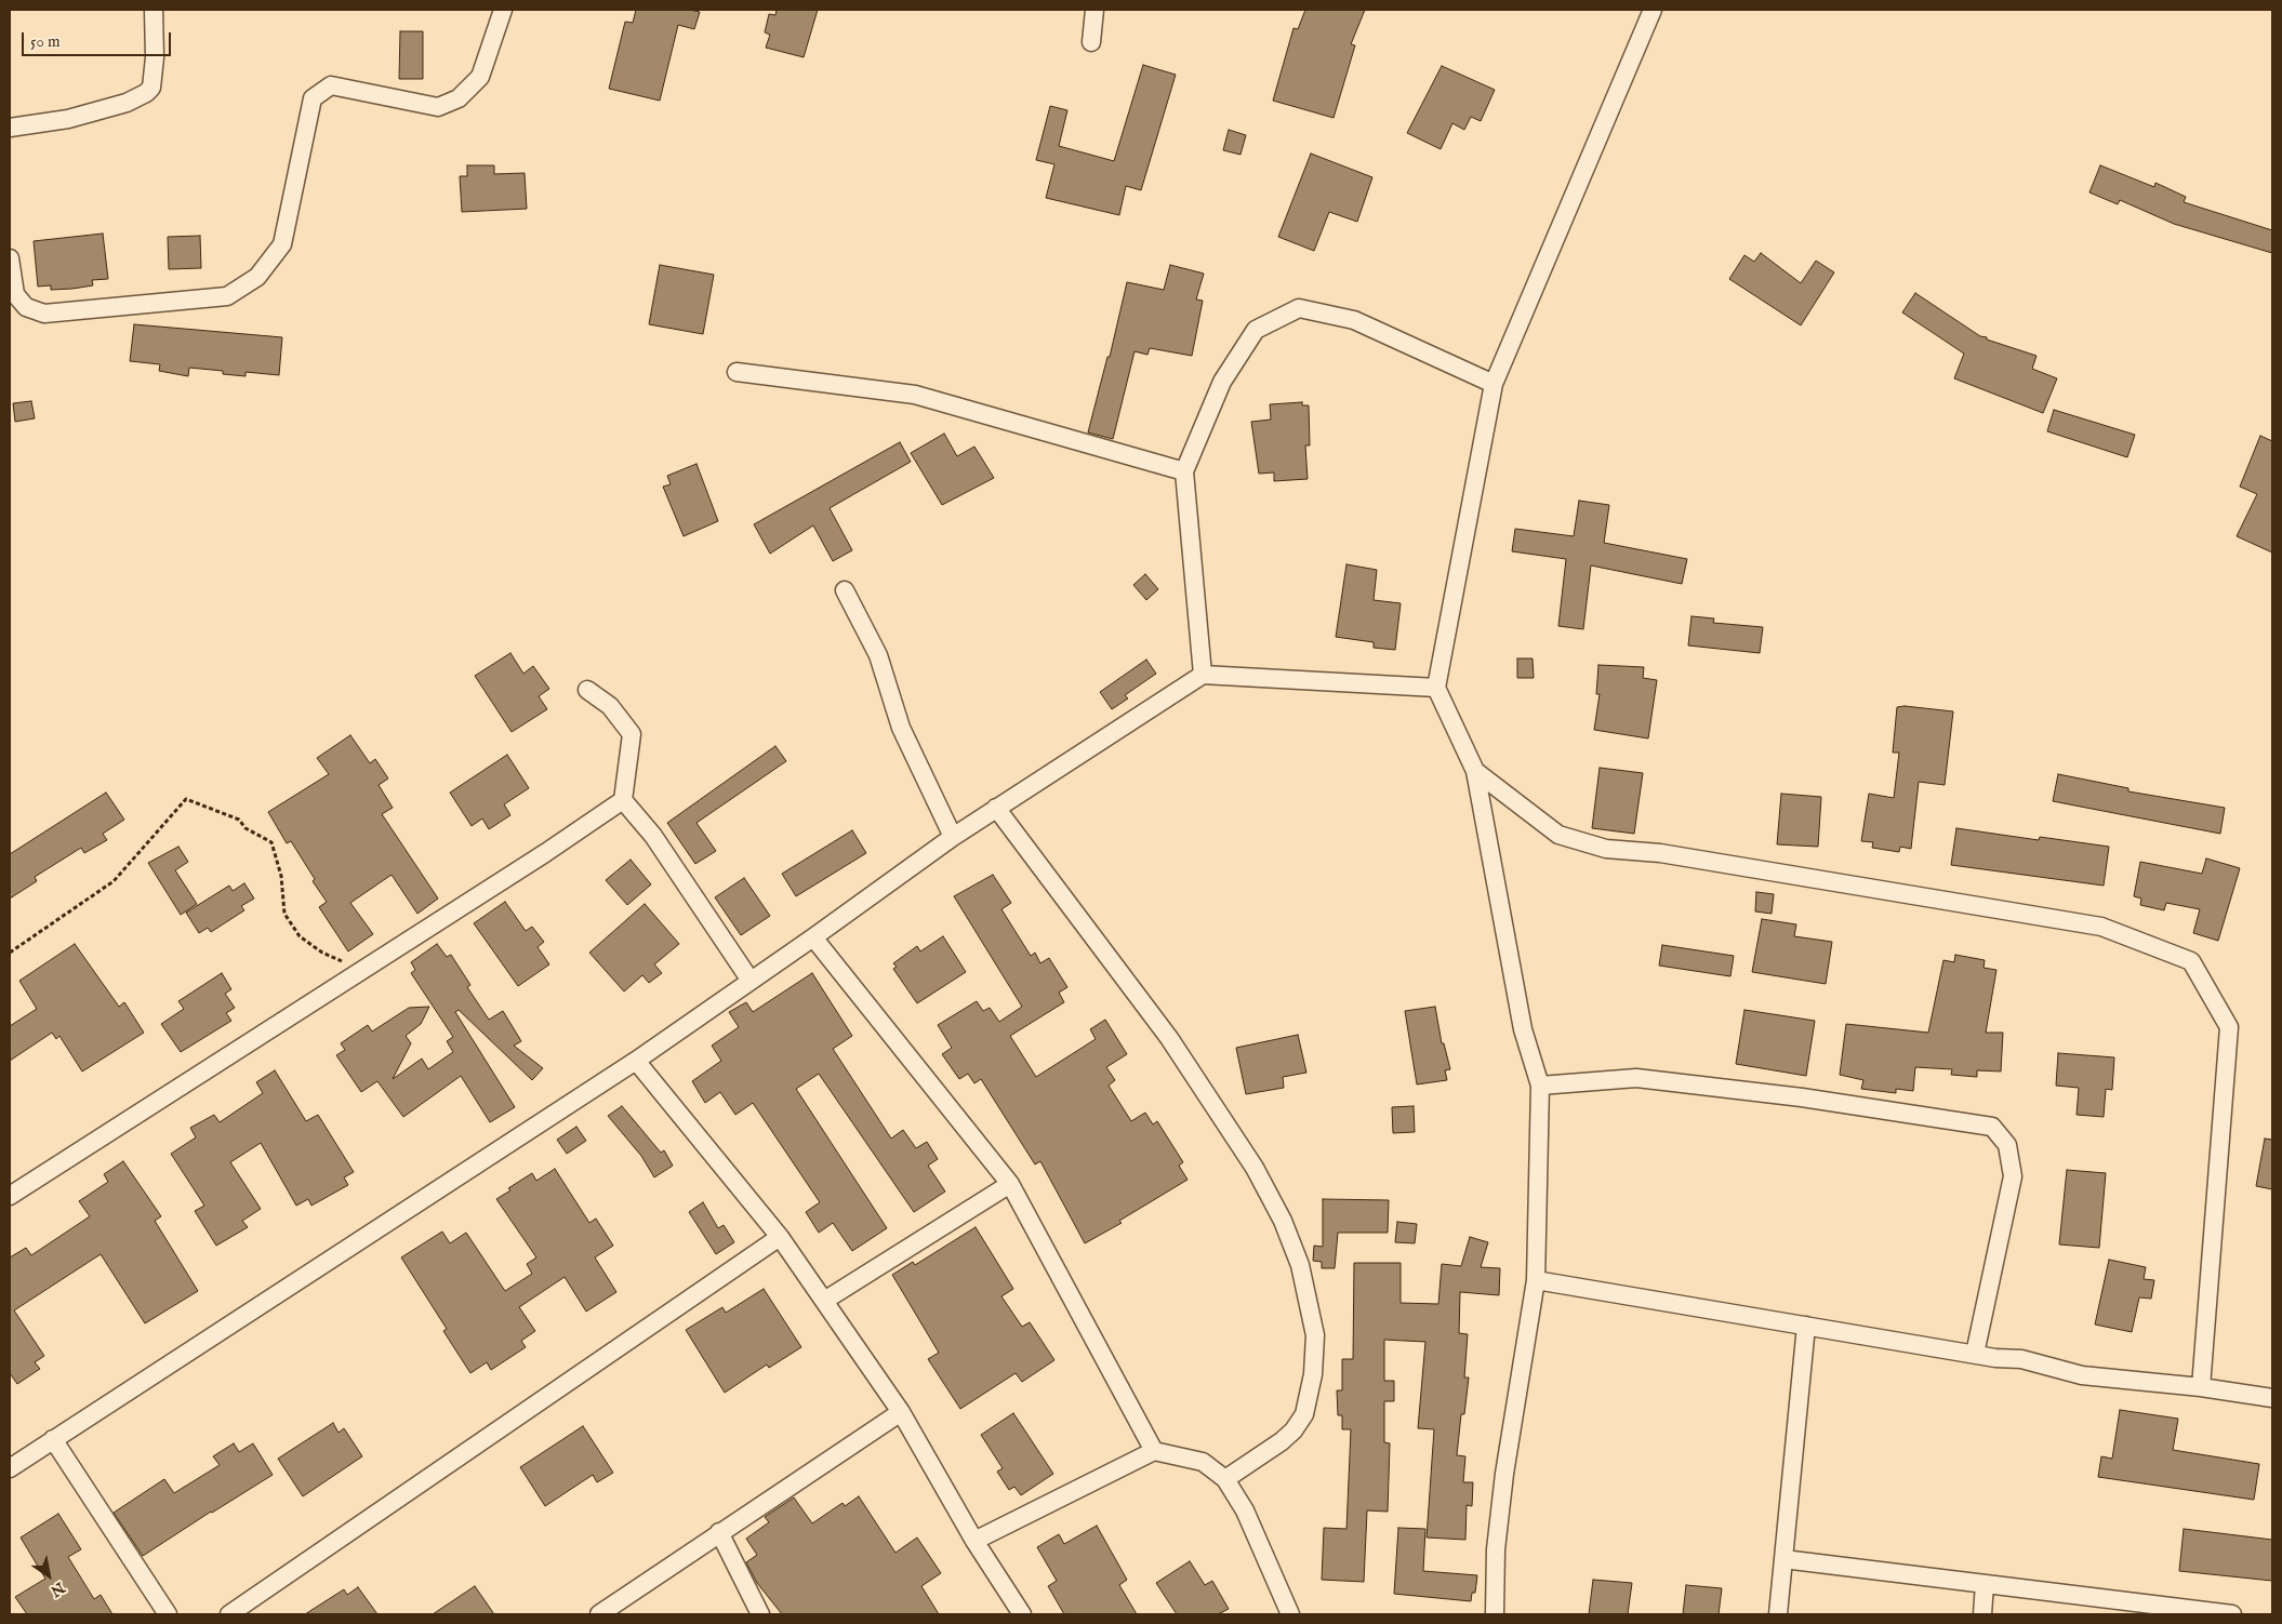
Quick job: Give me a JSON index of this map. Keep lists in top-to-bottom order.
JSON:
{
  "scale_bar": "50 m",
  "north": "bottom right"
}
